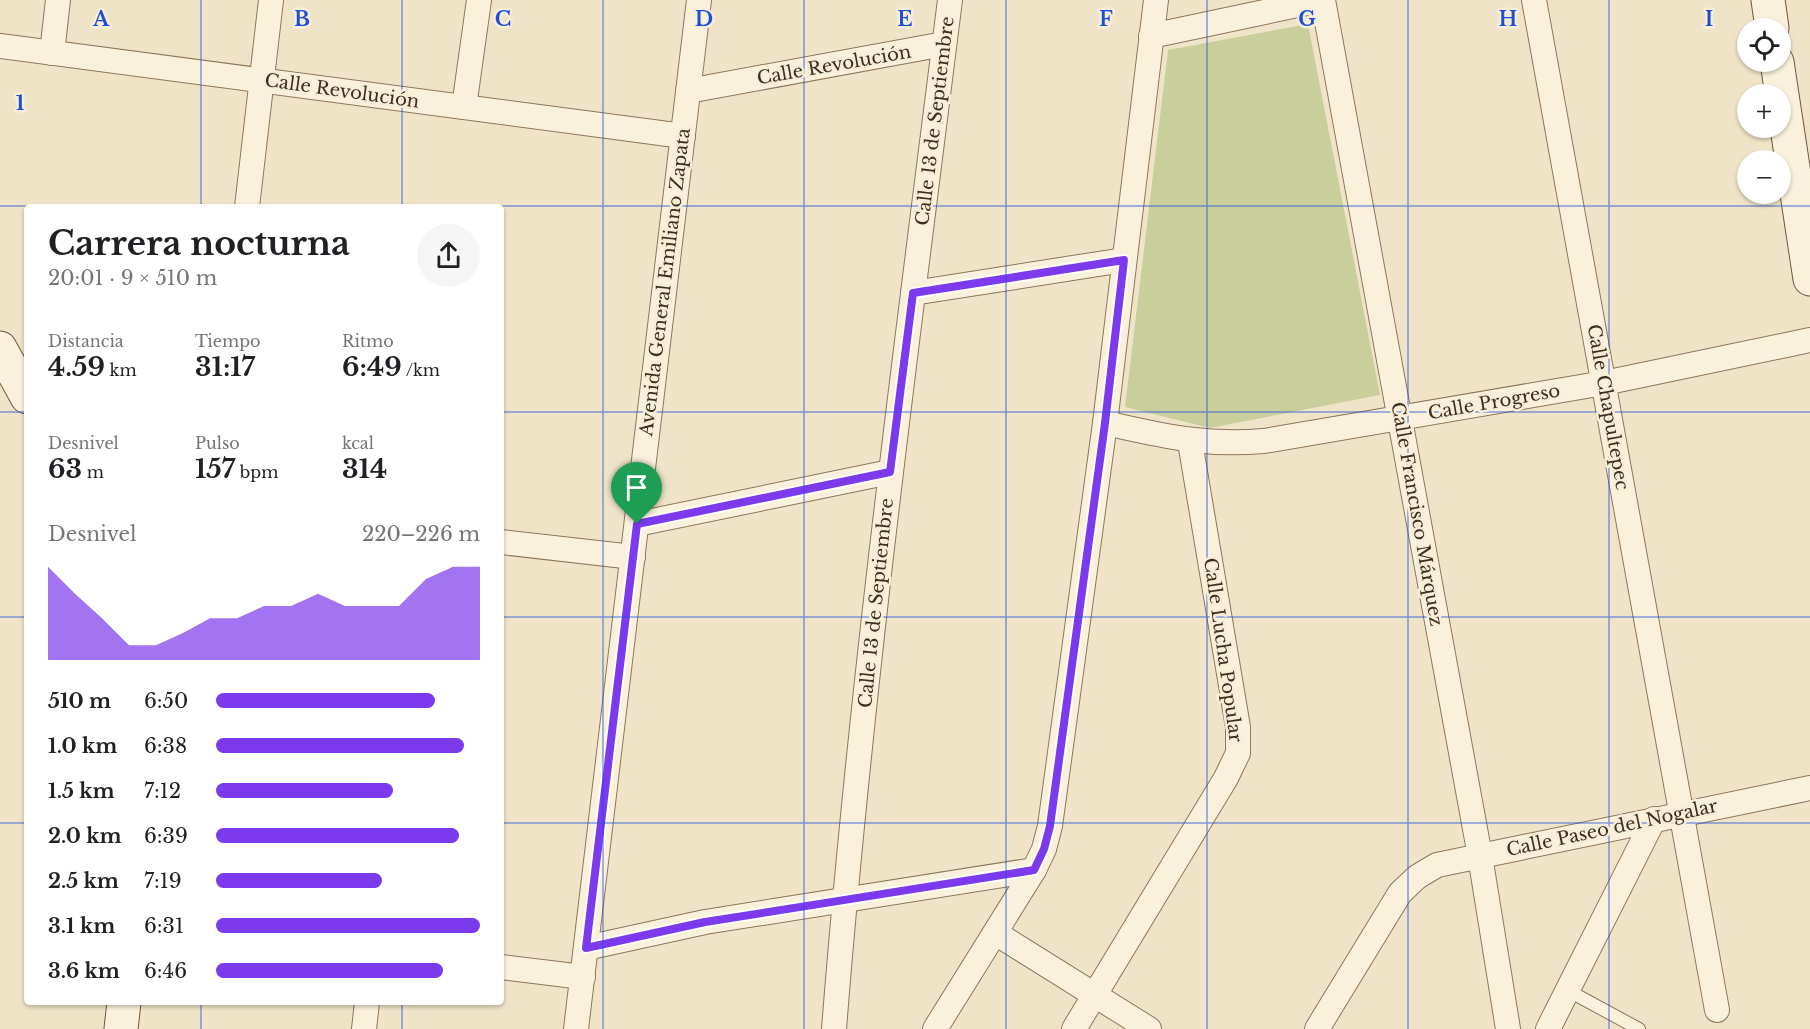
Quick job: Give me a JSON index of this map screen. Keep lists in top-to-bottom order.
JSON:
{
  "streets": {
    "street": [
      "Calle Revolución",
      "Calle 13 de Septiembre",
      "Avenida General Emiliano Zapata",
      "Calle Progreso",
      "Calle Chapultepec",
      "Calle Francisco Márquez",
      "Calle Lucha Popular",
      "Calle Paseo del Nogalar"
    ]
  },
  "crossings": [
    ["Calle Revolución", "Calle 13 de Septiembre"],
    ["Calle Revolución", "Avenida General Emiliano Zapata"],
    ["Calle Progreso", "Calle Chapultepec"],
    ["Calle Progreso", "Calle Francisco Márquez"],
    ["Calle Progreso", "Calle Lucha Popular"],
    ["Calle Chapultepec", "Calle Paseo del Nogalar"],
    ["Calle Francisco Márquez", "Calle Paseo del Nogalar"]
  ],
  "page": {
    "map_buttons": ["+", "−"],
    "heading": ["Carrera nocturna", "20:01 · 9 × 510 m"],
    "stats": [
      ["Distancia", "4.59 km"],
      ["Tiempo", "31:17"],
      ["Ritmo", "6:49 /km"],
      ["Desnivel", "63 m"],
      ["Pulso", "157 bpm"],
      ["kcal", "314"]
    ],
    "chart": ["Desnivel", "220–226 m"],
    "list": [
      {
        "name": "510 m",
        "note": "6:50"
      },
      {
        "name": "1.0 km",
        "note": "6:38"
      },
      {
        "name": "1.5 km",
        "note": "7:12"
      },
      {
        "name": "2.0 km",
        "note": "6:39"
      },
      {
        "name": "2.5 km",
        "note": "7:19"
      },
      {
        "name": "3.1 km",
        "note": "6:31"
      },
      {
        "name": "3.6 km",
        "note": "6:46"
      }
    ]
  },
  "grid": {
    "columns": [
      "A",
      "B",
      "C",
      "D",
      "E",
      "F",
      "G",
      "H",
      "I"
    ],
    "rows": ["1"]
  }
}
